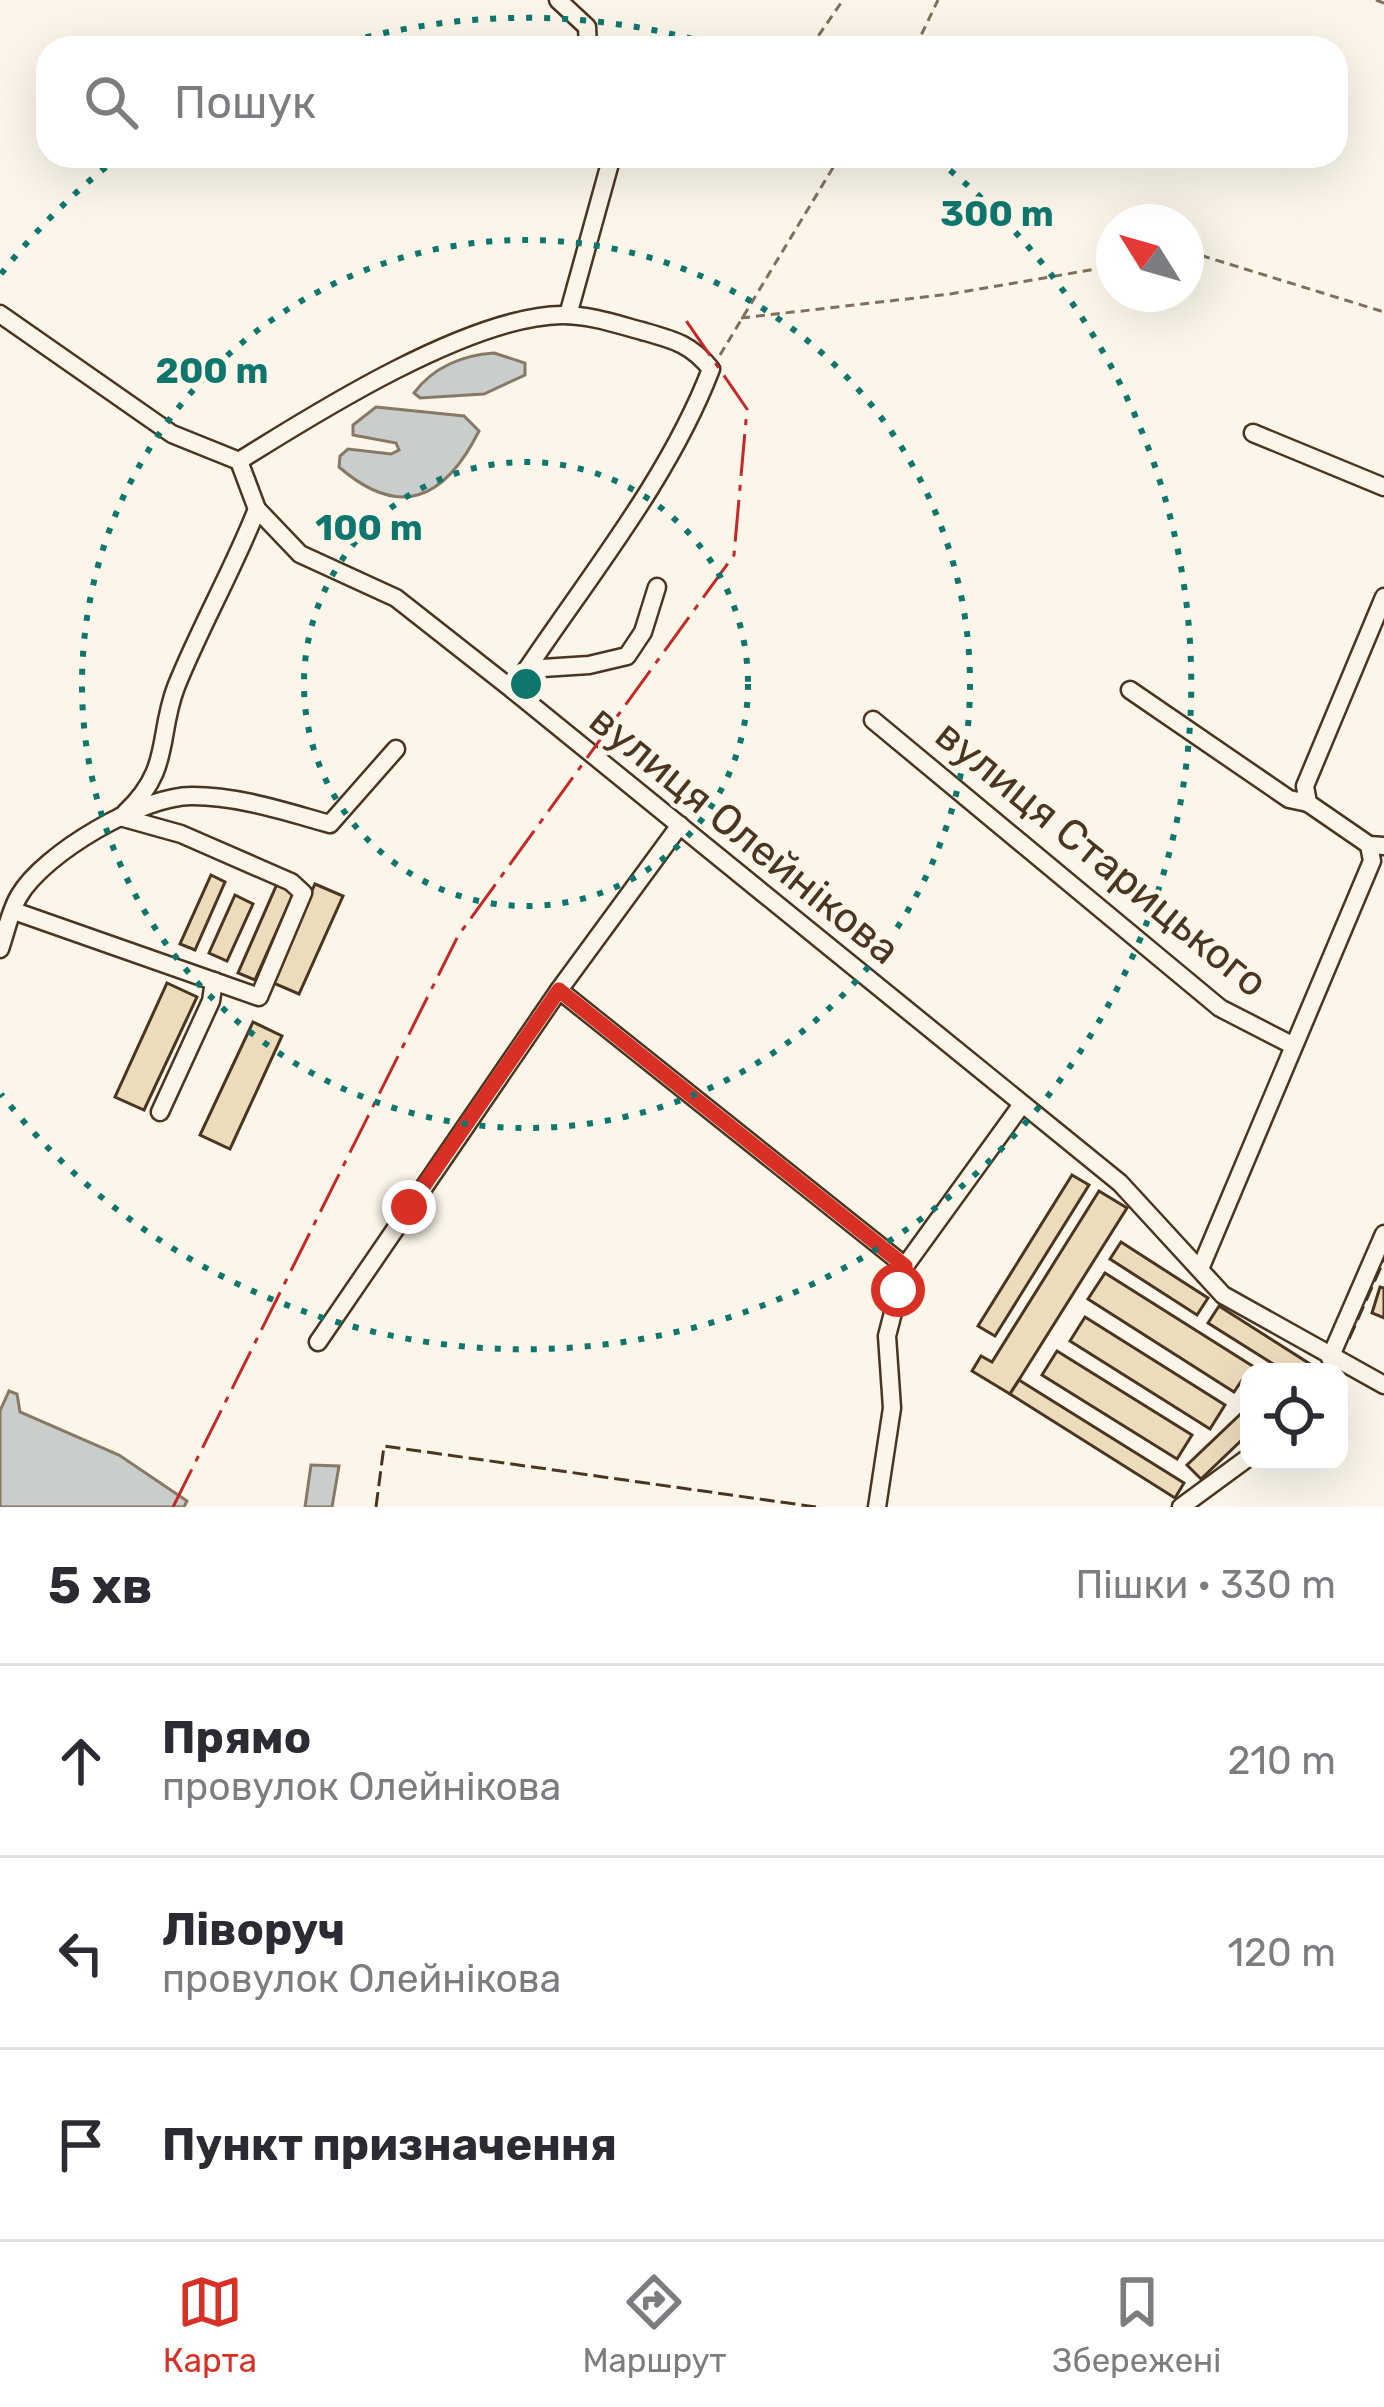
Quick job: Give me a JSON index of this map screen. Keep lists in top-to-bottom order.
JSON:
{
  "streets": {
    "street": ["вулиця Олейнікова", "вулиця Старицького"]
  },
  "north": "top left",
  "page": {
    "search": "Пошук",
    "heading": ["5 хв", "Пішки · 330 m"],
    "list": [
      ["Прямо", "провулок Олейнікова", "210 m"],
      ["Ліворуч", "провулок Олейнікова", "120 m"],
      "Пункт призначення"
    ],
    "nav": ["Карта", "Маршрут", "Збережені"]
  },
  "rings": ["300 m", "200 m", "100 m"]
}
